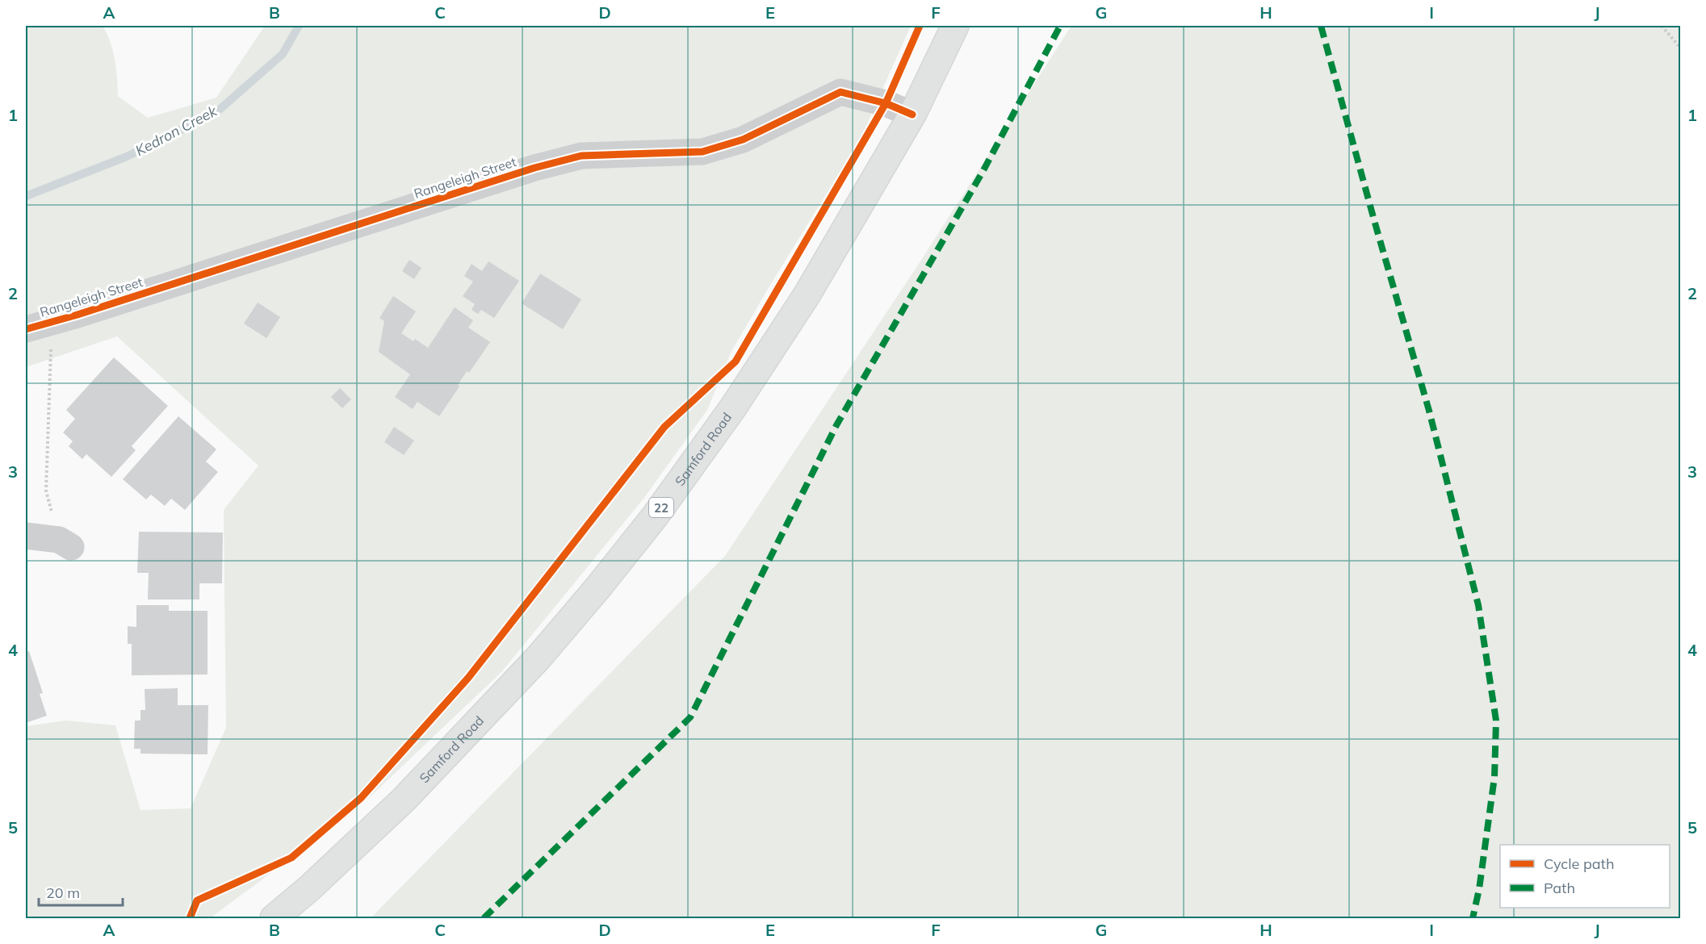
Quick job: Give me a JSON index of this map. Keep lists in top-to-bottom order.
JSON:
{
  "streets": {
    "main road": ["Samford Road", "22"],
    "street": ["Rangeleigh Street"]
  },
  "crossings": [
    ["Rangeleigh Street", "Samford Road"]
  ],
  "water": ["Kedron Creek"],
  "legend": ["Cycle path", "Path"],
  "scale_bar": "20 m",
  "grid": {
    "columns": [
      "A",
      "B",
      "C",
      "D",
      "E",
      "F",
      "G",
      "H",
      "I",
      "J"
    ],
    "rows": [
      "1",
      "2",
      "3",
      "4",
      "5"
    ]
  }
}
